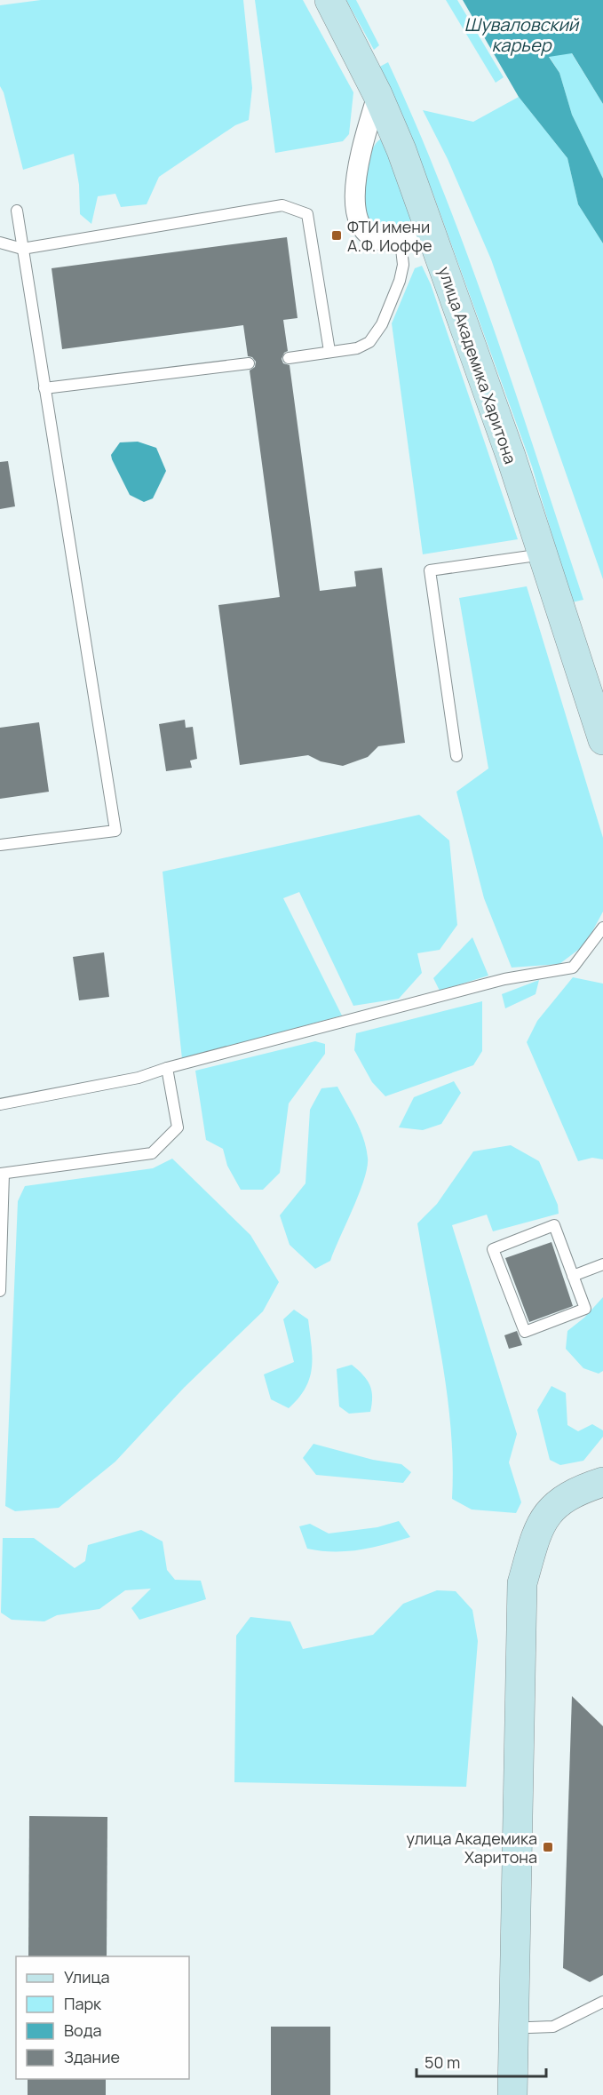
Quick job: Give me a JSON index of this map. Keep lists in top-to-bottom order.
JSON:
{
  "streets": {
    "street": ["улица Академика Харитона"]
  },
  "water": ["Шуваловский карьер"],
  "places": {
    "transit": ["ФТИ имени А.Ф. Иоффе", "улица Академика Харитона"]
  },
  "legend": [
    "Улица",
    "Парк",
    "Вода",
    "Здание"
  ],
  "scale_bar": "50 m"
}
